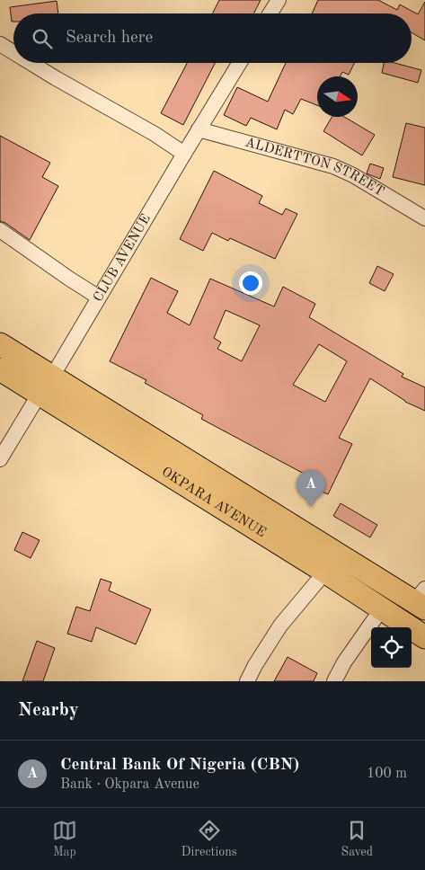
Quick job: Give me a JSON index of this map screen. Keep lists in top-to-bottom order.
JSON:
{
  "streets": {
    "main road": ["OKPARA AVENUE"],
    "street": ["ALDERTTON STREET", "CLUB AVENUE"]
  },
  "crossings": [
    ["ALDERTTON STREET", "CLUB AVENUE"],
    ["CLUB AVENUE", "OKPARA AVENUE"]
  ],
  "north": "right",
  "page": {
    "search": "Search here",
    "pins": "A",
    "heading": "Nearby",
    "list": [
      {
        "mark": "A",
        "name": "Central Bank Of Nigeria (CBN)",
        "note": "Bank · Okpara Avenue",
        "value": "100 m"
      }
    ],
    "nav": ["Map", "Directions", "Saved"]
  }
}
